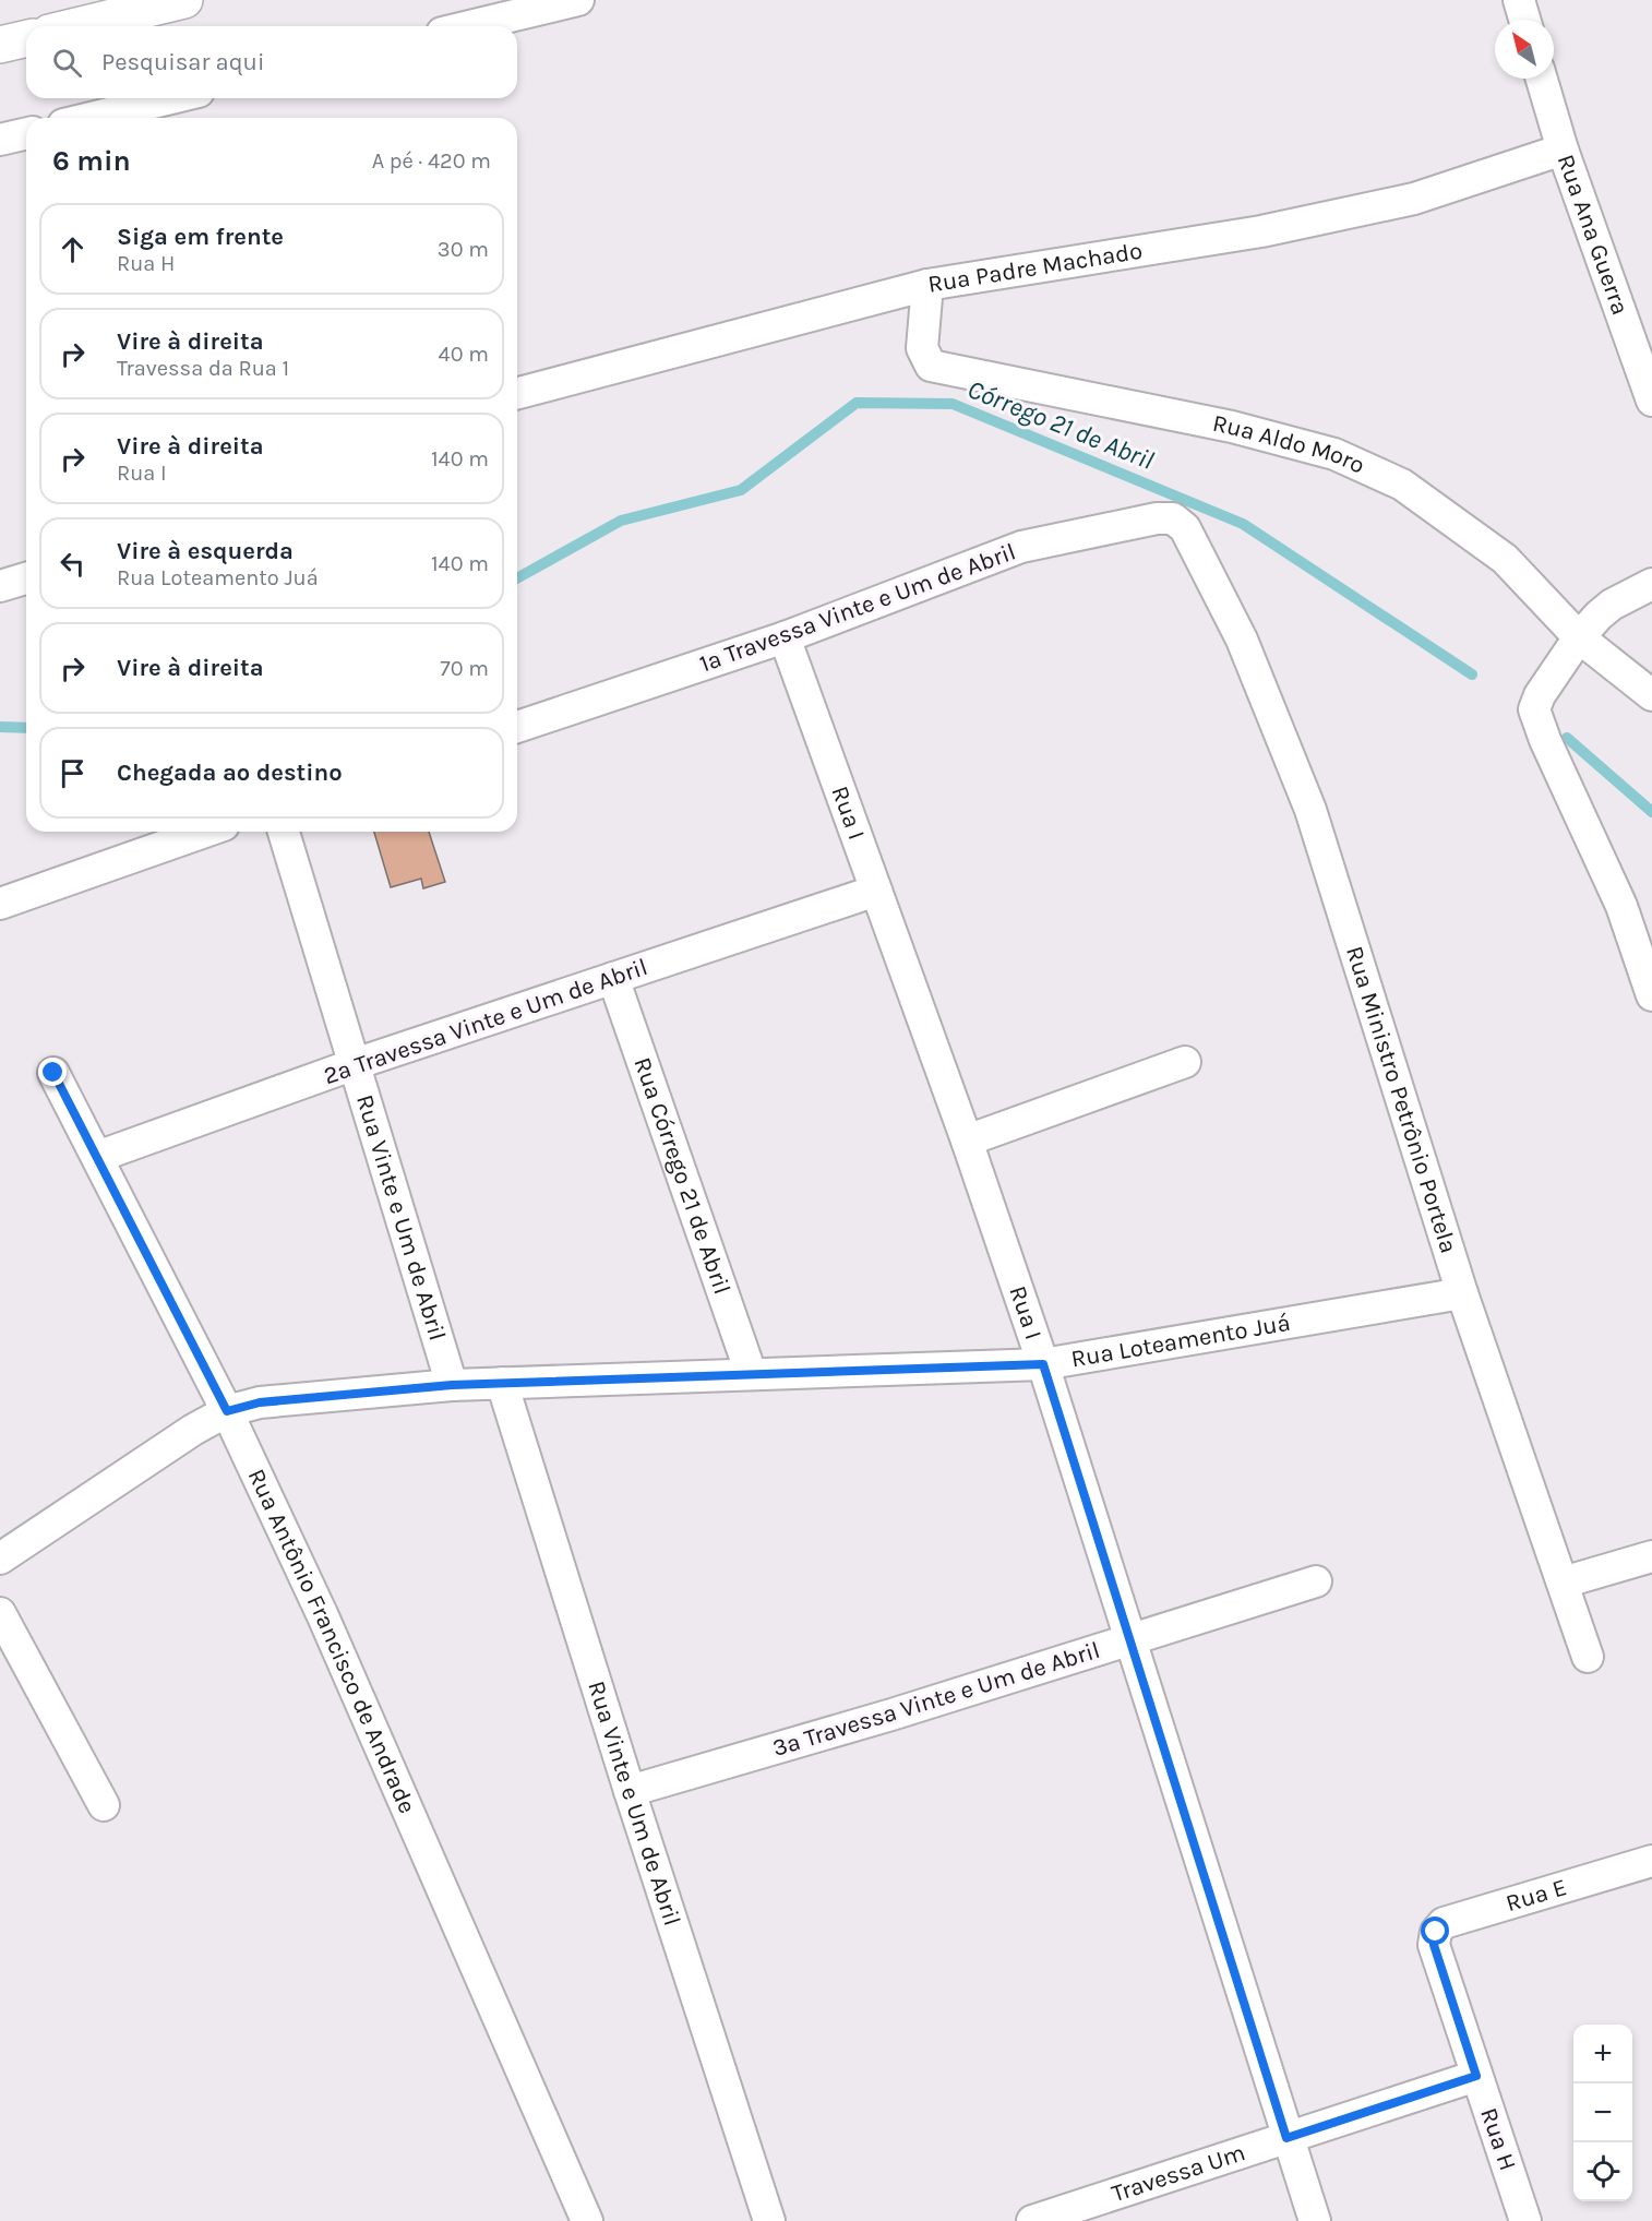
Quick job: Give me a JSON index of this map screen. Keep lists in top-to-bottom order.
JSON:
{
  "streets": {
    "street": [
      "Rua Ana Guerra",
      "Rua Padre Machado",
      "Rua Aldo Moro",
      "1ª Travessa Vinte e Um de Abril",
      "Rua I",
      "2ª Travessa Vinte e Um de Abril",
      "Rua Ministro Petrônio Portela",
      "Rua Córrego 21 de Abril",
      "Rua Vinte e Um de Abril",
      "Rua Loteamento Juá",
      "Rua Antônio Francisco de Andrade",
      "3ª Travessa Vinte e Um de Abril",
      "Rua E",
      "Rua H",
      "Travessa Um"
    ]
  },
  "crossings": [
    ["Rua Ana Guerra", "Rua Padre Machado"],
    ["Rua Padre Machado", "Rua Aldo Moro"],
    ["1ª Travessa Vinte e Um de Abril", "Rua I"],
    ["1ª Travessa Vinte e Um de Abril", "Rua Ministro Petrônio Portela"],
    ["Rua I", "2ª Travessa Vinte e Um de Abril"],
    ["Rua I", "Rua Loteamento Juá"],
    ["Rua I", "3ª Travessa Vinte e Um de Abril"],
    ["Rua I", "Travessa Um"],
    ["2ª Travessa Vinte e Um de Abril", "Rua Córrego 21 de Abril"],
    ["2ª Travessa Vinte e Um de Abril", "Rua Vinte e Um de Abril"],
    ["2ª Travessa Vinte e Um de Abril", "Rua Antônio Francisco de Andrade"],
    ["Rua Ministro Petrônio Portela", "Rua Loteamento Juá"],
    ["Rua Córrego 21 de Abril", "Rua Loteamento Juá"],
    ["Rua Vinte e Um de Abril", "Rua Loteamento Juá"],
    ["Rua Vinte e Um de Abril", "3ª Travessa Vinte e Um de Abril"],
    ["Rua Loteamento Juá", "Rua Antônio Francisco de Andrade"],
    ["Rua E", "Rua H"],
    ["Rua H", "Travessa Um"]
  ],
  "water": ["Córrego 21 de Abril"],
  "north": "top left",
  "page": {
    "search": "Pesquisar aqui",
    "heading": ["6 min", "A pé · 420 m"],
    "list": [
      ["Siga em frente", "Rua H", "30 m"],
      ["Vire à direita", "Travessa da Rua 1", "40 m"],
      ["Vire à direita", "Rua I", "140 m"],
      ["Vire à esquerda", "Rua Loteamento Juá", "140 m"],
      ["Vire à direita", "70 m"],
      "Chegada ao destino"
    ],
    "map_buttons": ["+", "−"]
  }
}
